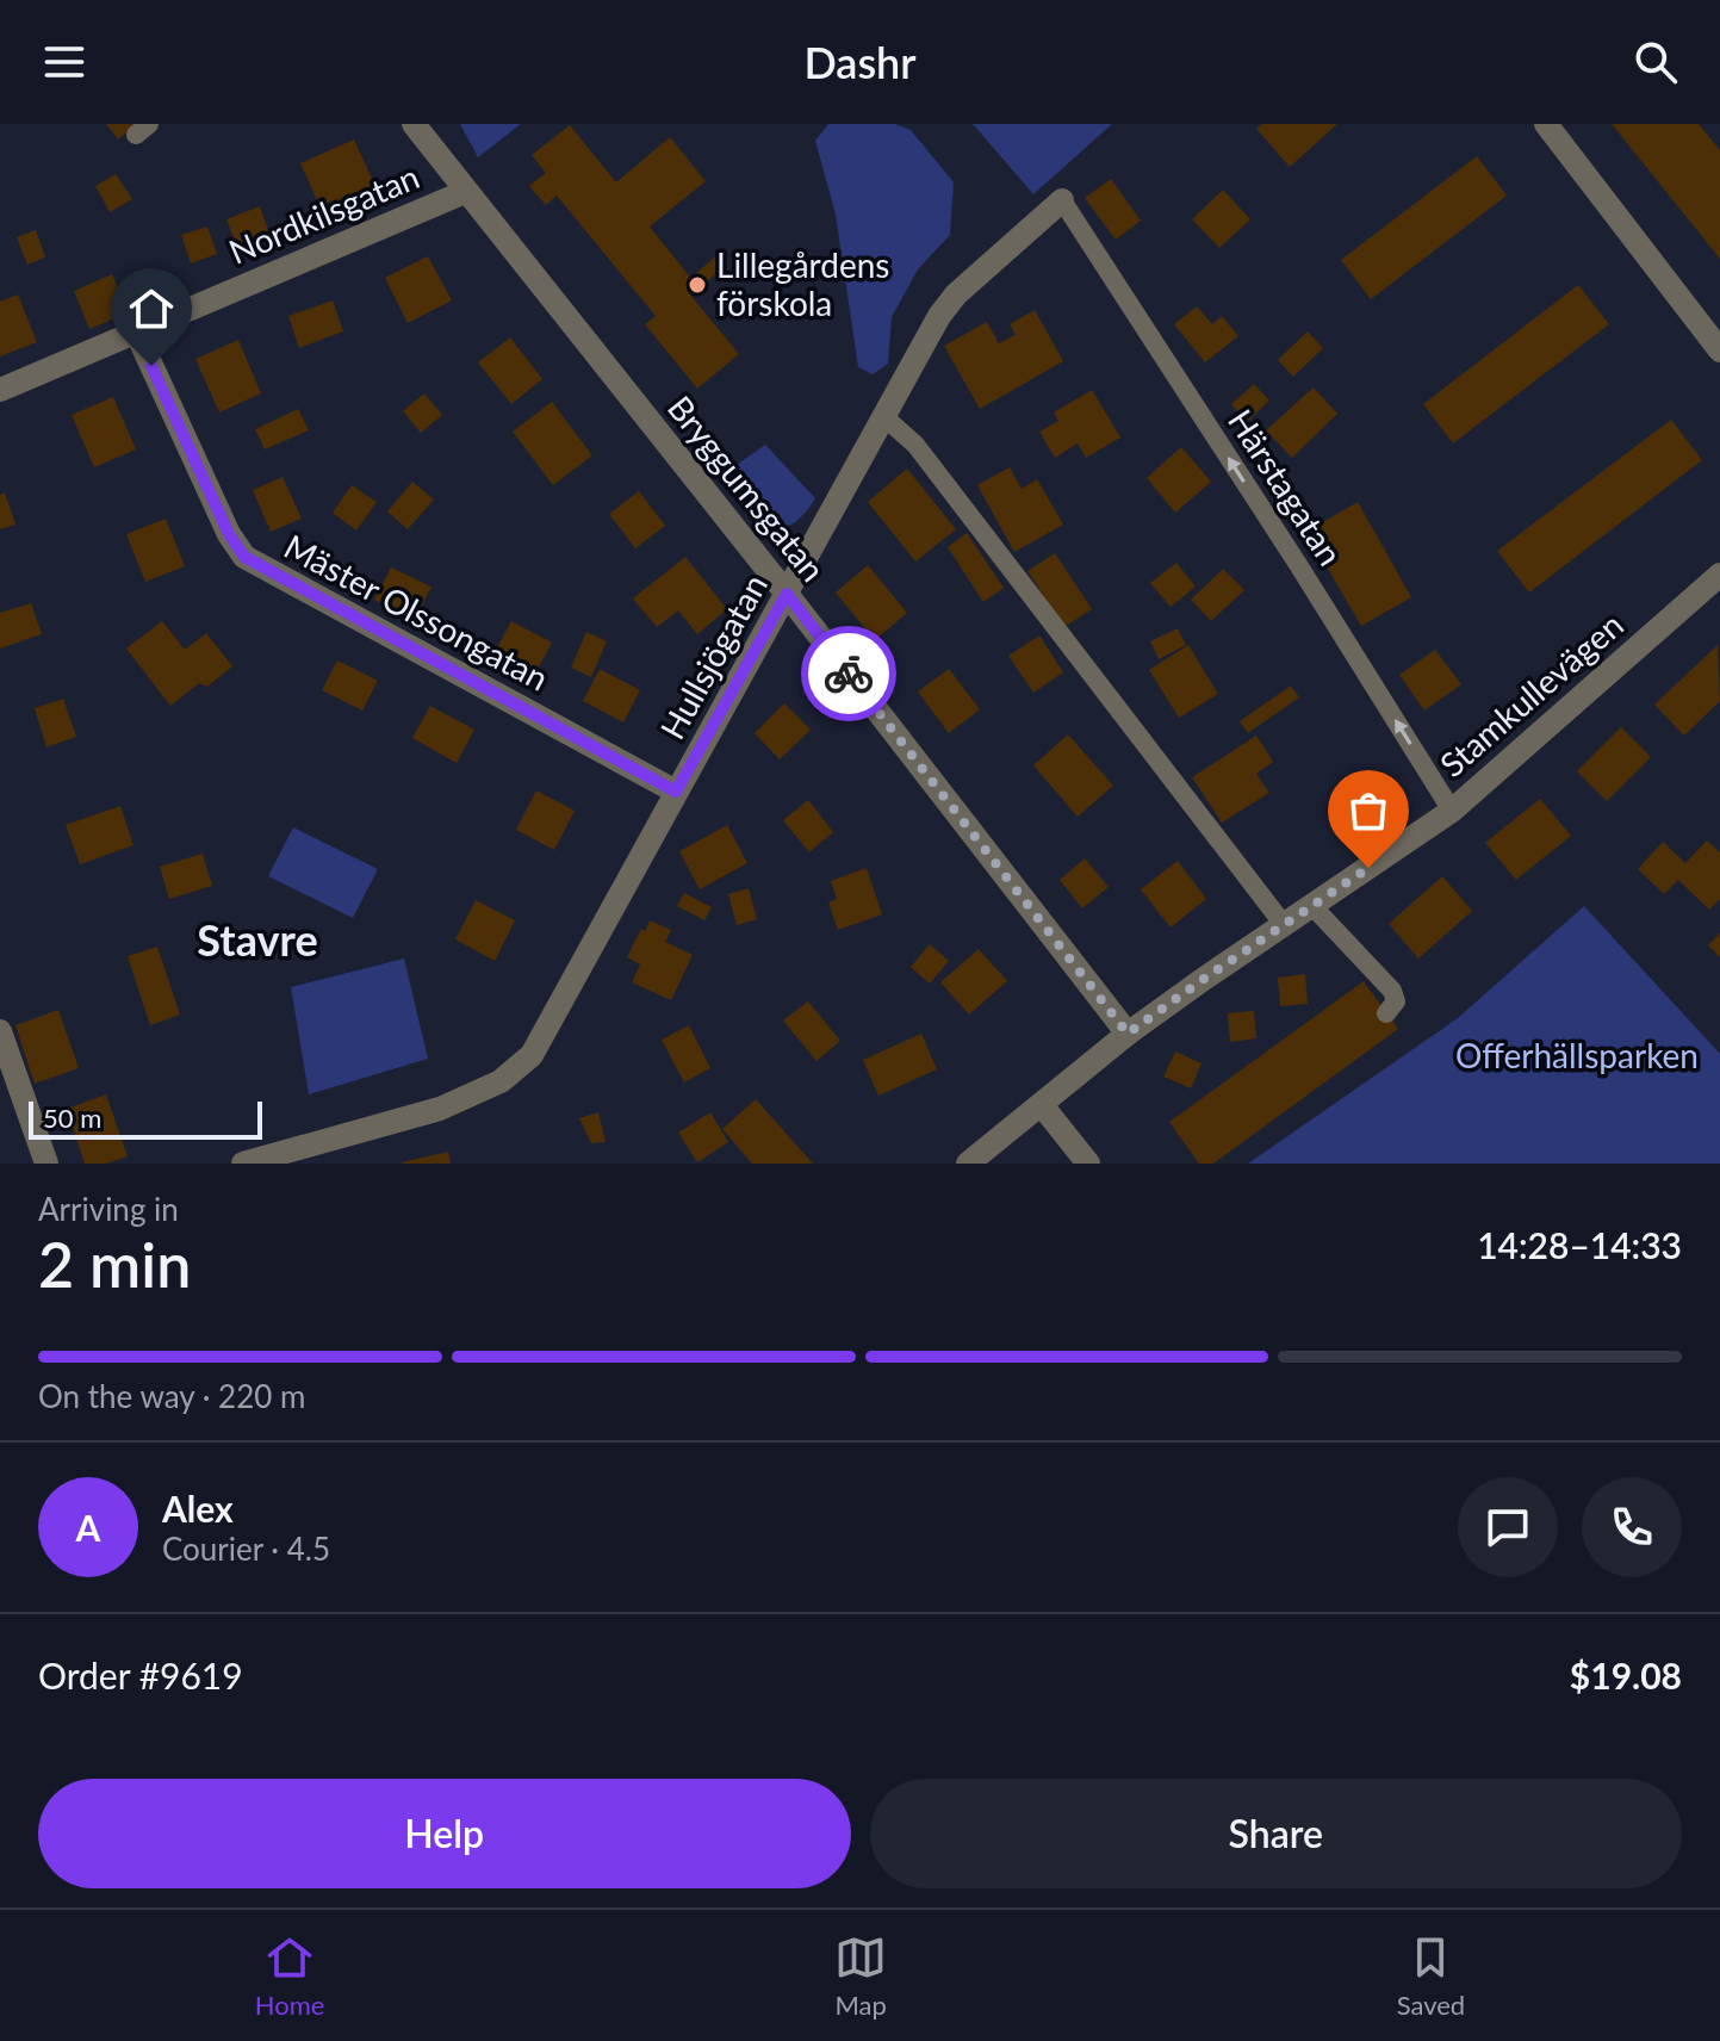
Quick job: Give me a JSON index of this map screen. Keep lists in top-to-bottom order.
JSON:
{
  "streets": {
    "street": [
      "Nordkilsgatan",
      "Bryggumsgatan",
      "Mäster Olssongatan",
      "Hullsjögatan",
      "Stamkullevägen"
    ],
    "lane": ["Härstagatan"]
  },
  "crossings": [
    ["Nordkilsgatan", "Bryggumsgatan"],
    ["Nordkilsgatan", "Mäster Olssongatan"],
    ["Härstagatan", "Hullsjögatan"],
    ["Härstagatan", "Stamkullevägen"],
    ["Bryggumsgatan", "Hullsjögatan"],
    ["Bryggumsgatan", "Stamkullevägen"],
    ["Mäster Olssongatan", "Hullsjögatan"]
  ],
  "one_way": ["Härstagatan"],
  "districts": ["Stavre"],
  "parks": ["Offerhällsparken"],
  "places": ["Lillegårdens förskola"],
  "scale_bar": "50 m",
  "page": {
    "header": "Dashr",
    "scale": "50 m",
    "heading": ["2 min", "Arriving in", "14:28–14:33"],
    "panel": [
      "Alex",
      "Courier · 4.5",
      "Order #9619",
      "$19.08"
    ],
    "bar": "On the way · 220 m",
    "round": "A",
    "buttons": ["Help", "Share"],
    "tabs": ["Home", "Map", "Saved"]
  }
}
